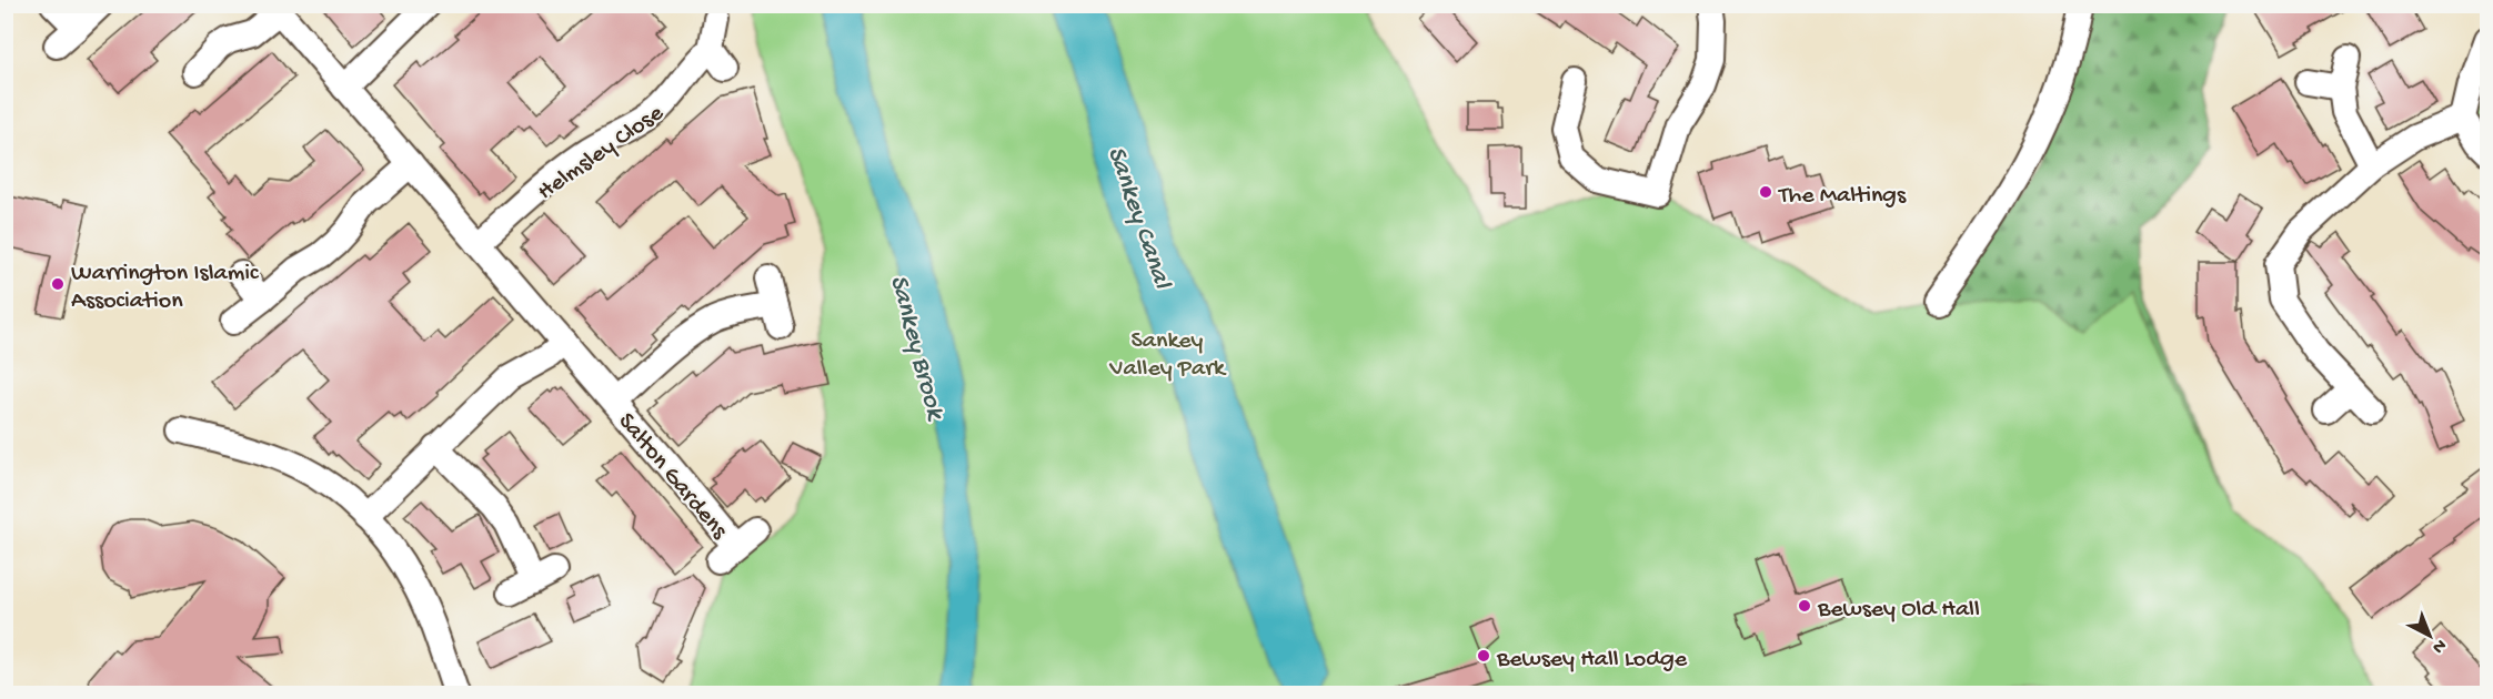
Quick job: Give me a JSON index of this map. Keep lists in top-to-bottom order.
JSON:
{
  "streets": {
    "street": ["Helmsley Close", "Salton Gardens"]
  },
  "water": ["Sankey Canal", "Sankey Brook"],
  "parks": ["Sankey Valley Park"],
  "places": [
    "The Maltings",
    "Warrington Islamic Association",
    "Bewsey Old Hall",
    "Bewsey Hall Lodge"
  ],
  "north": "bottom right"
}
